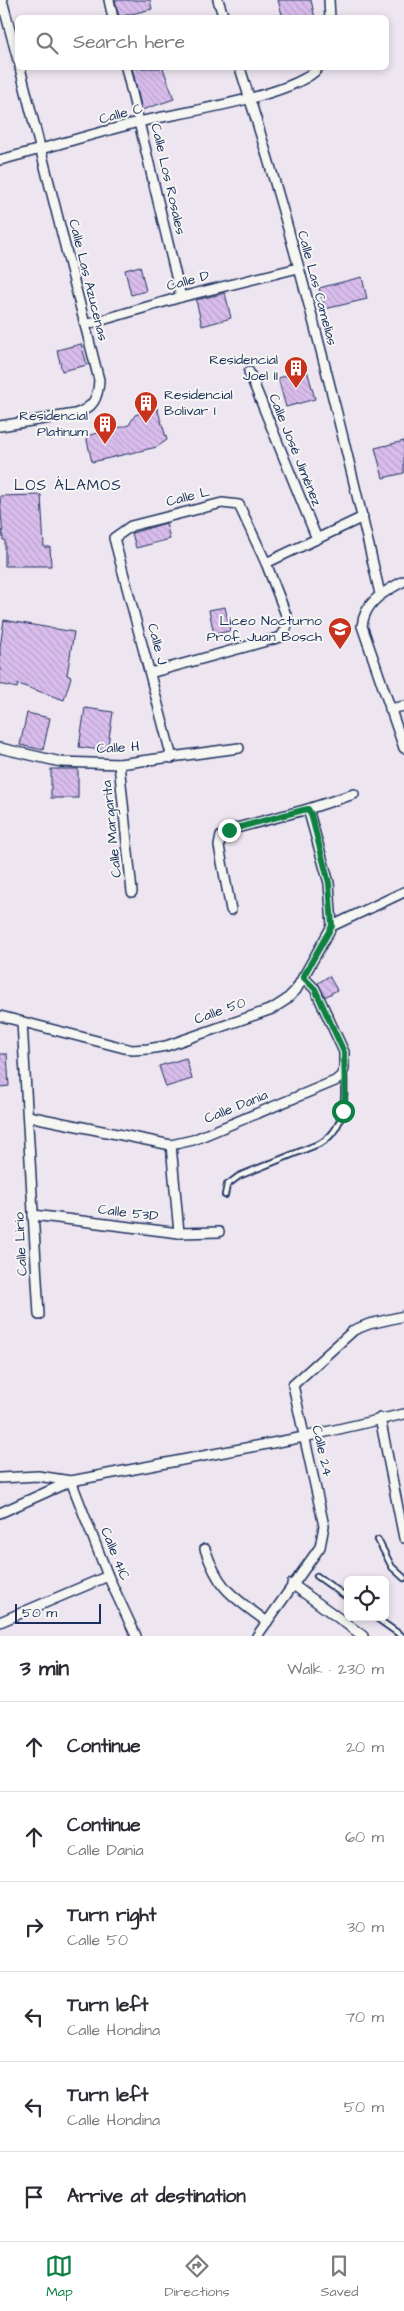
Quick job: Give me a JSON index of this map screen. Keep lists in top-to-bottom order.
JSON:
{
  "streets": {
    "street": [
      "Calle C",
      "Calle Los Rosales",
      "Calle Las Azucenas",
      "Calle D",
      "Calle Las Camelias",
      "Calle José Jiménez",
      "Calle L",
      "Calle J",
      "Calle H",
      "Calle Margarita",
      "Calle 50",
      "Calle Dania",
      "Calle 53D",
      "Calle Lirio",
      "Calle 24",
      "Calle 41C"
    ]
  },
  "crossings": [
    ["Calle C", "Calle Los Rosales"],
    ["Calle C", "Calle Las Azucenas"],
    ["Calle C", "Calle Las Camelias"],
    ["Calle Los Rosales", "Calle D"],
    ["Calle Las Azucenas", "Calle D"],
    ["Calle D", "Calle Las Camelias"],
    ["Calle L", "Calle J"],
    ["Calle J", "Calle H"],
    ["Calle H", "Calle Margarita"],
    ["Calle 50", "Calle Lirio"],
    ["Calle Dania", "Calle Lirio"],
    ["Calle 53D", "Calle Lirio"]
  ],
  "districts": ["LOS ÁLAMOS"],
  "places": {
    "building": ["Residencial Joel II", "Residencial Bolivar I", "Residencial Platinum"],
    "school or university": ["Liceo Nocturno Prof. Juan Bosch"]
  },
  "scale_bar": "50 m",
  "page": {
    "search": "Search here",
    "scale": "50 m",
    "heading": ["3 min", "Walk · 230 m"],
    "list": [
      ["Continue", "20 m"],
      ["Continue", "Calle Dania", "60 m"],
      ["Turn right", "Calle 50", "30 m"],
      ["Turn left", "Calle Hondina", "70 m"],
      ["Turn left", "Calle Hondina", "50 m"],
      "Arrive at destination"
    ],
    "nav": ["Map", "Directions", "Saved"]
  }
}
